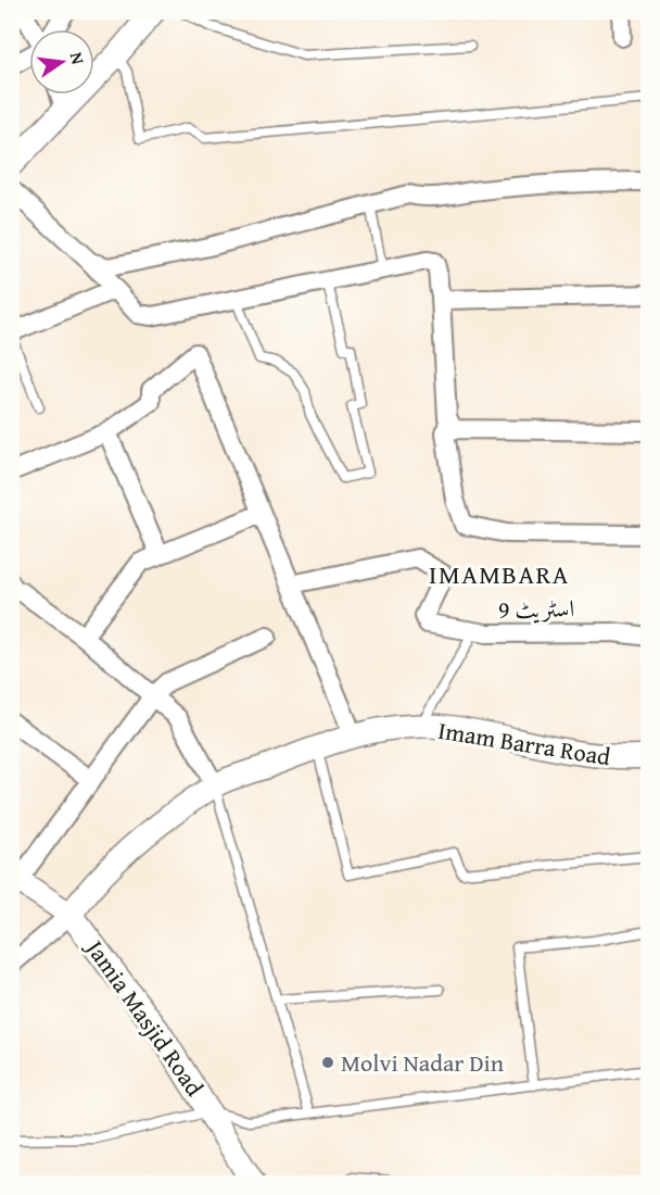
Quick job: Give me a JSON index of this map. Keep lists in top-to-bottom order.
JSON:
{
  "streets": {
    "street": ["اسٹریٹ 9", "Imam Barra Road", "Jamia Masjid Road"]
  },
  "crossings": [
    ["Imam Barra Road", "Jamia Masjid Road"]
  ],
  "districts": ["IMAMBARA"],
  "places": ["Molvi Nadar Din"],
  "north": "right"
}
